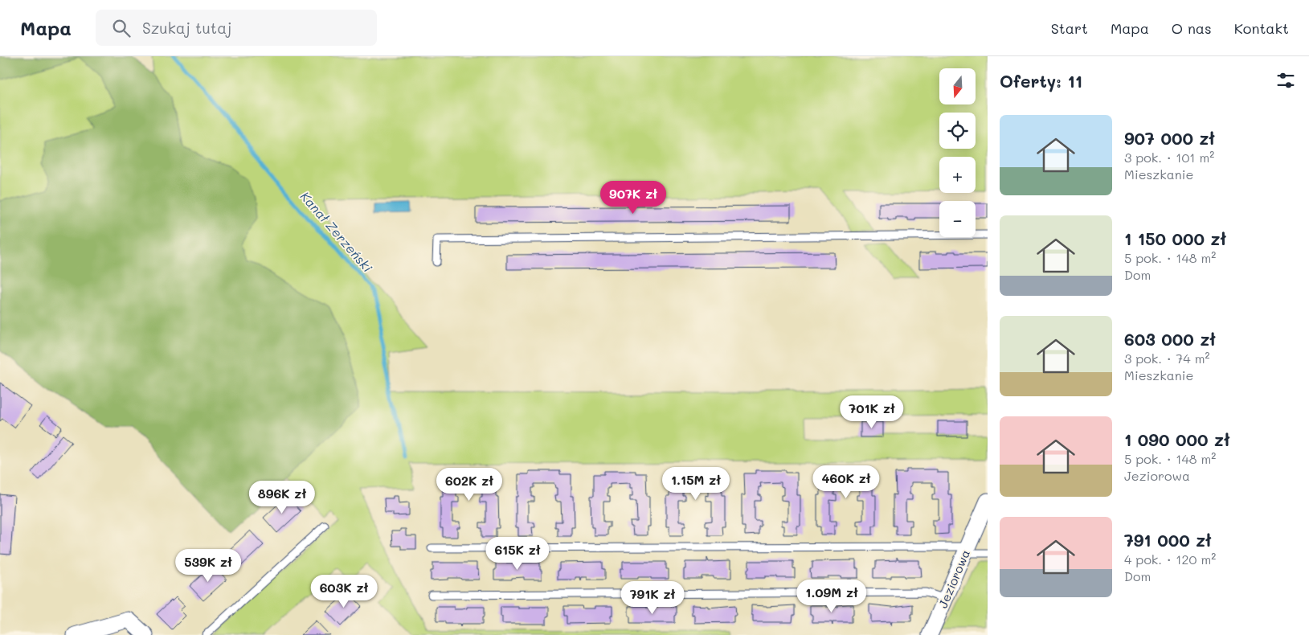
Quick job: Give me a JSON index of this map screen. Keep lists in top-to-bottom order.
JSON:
{
  "streets": {
    "street": ["Jeziorowa"]
  },
  "water": ["Kanał Zerzeński"],
  "north": "bottom",
  "page": {
    "header": "Mapa",
    "search": "Szukaj tutaj",
    "nav": [
      "Start",
      "Mapa",
      "O nas",
      "Kontakt"
    ],
    "heading": "Oferty: 11",
    "map_buttons": ["+", "−"],
    "list": [
      {
        "name": "907 000 zł",
        "note": "3 pok. · 101 m² · Mieszkanie"
      },
      {
        "name": "1 150 000 zł",
        "note": "5 pok. · 148 m² · Dom"
      },
      {
        "name": "603 000 zł",
        "note": "3 pok. · 74 m² · Mieszkanie"
      },
      {
        "name": "1 090 000 zł",
        "note": "5 pok. · 148 m² · Jeziorowa"
      },
      {
        "name": "791 000 zł",
        "note": "4 pok. · 120 m² · Dom"
      }
    ],
    "price": [
      "907K zł",
      "701K zł",
      "460K zł",
      "1.15M zł",
      "602K zł",
      "896K zł",
      "615K zł",
      "539K zł",
      "603K zł",
      "1.09M zł",
      "791K zł"
    ]
  }
}
